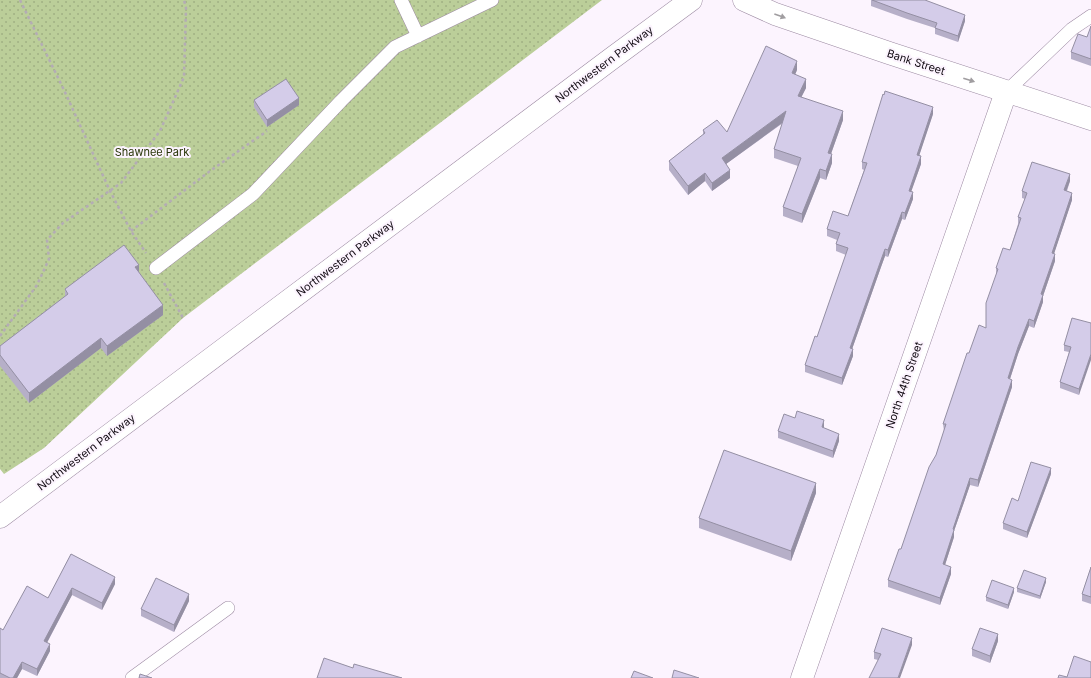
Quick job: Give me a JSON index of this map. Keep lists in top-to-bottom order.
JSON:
{
  "streets": {
    "street": ["Bank Street", "Northwestern Parkway", "North 44th Street"]
  },
  "crossings": [
    ["Bank Street", "North 44th Street"]
  ],
  "one_way": ["Bank Street"],
  "parks": ["Shawnee Park"]
}
